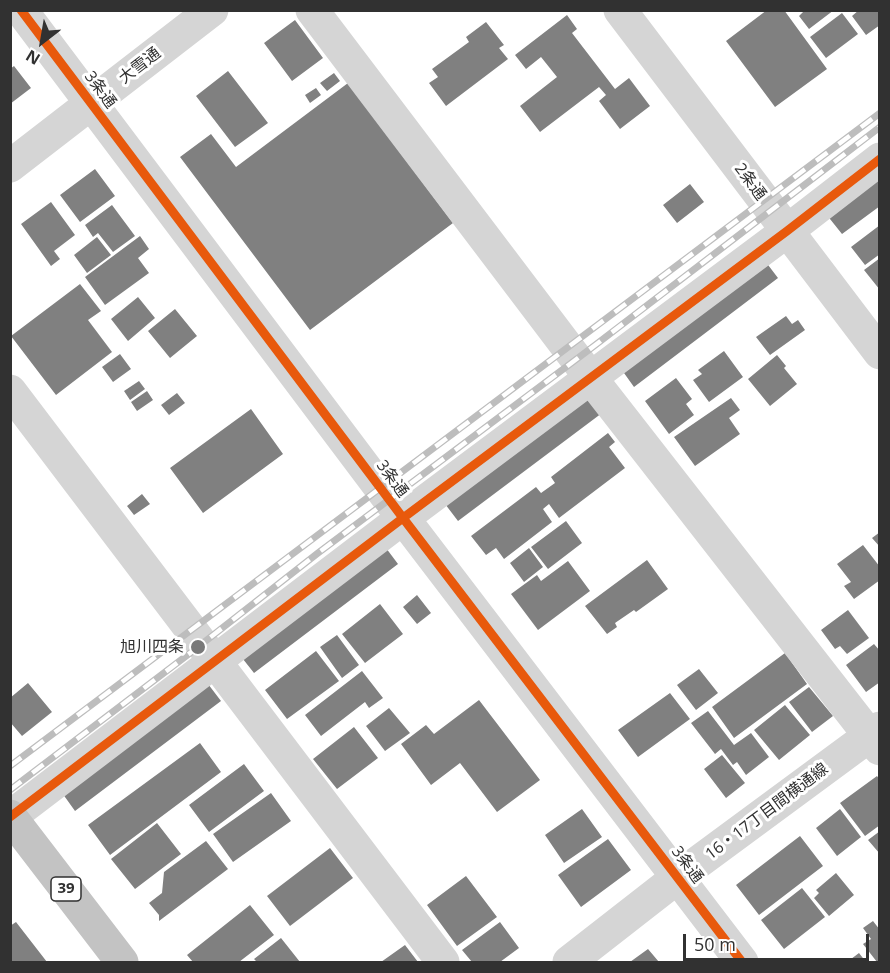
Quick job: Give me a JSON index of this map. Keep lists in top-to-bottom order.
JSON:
{
  "streets": {
    "highway": ["39"],
    "street": [
      "大雪通",
      "3条通",
      "2条通",
      "16・17丁目間横通線"
    ]
  },
  "crossings": [
    ["大雪通", "3条通"],
    ["3条通", "16・17丁目間横通線"]
  ],
  "places": ["旭川四条"],
  "scale_bar": "50 m",
  "north": "bottom left"
}
